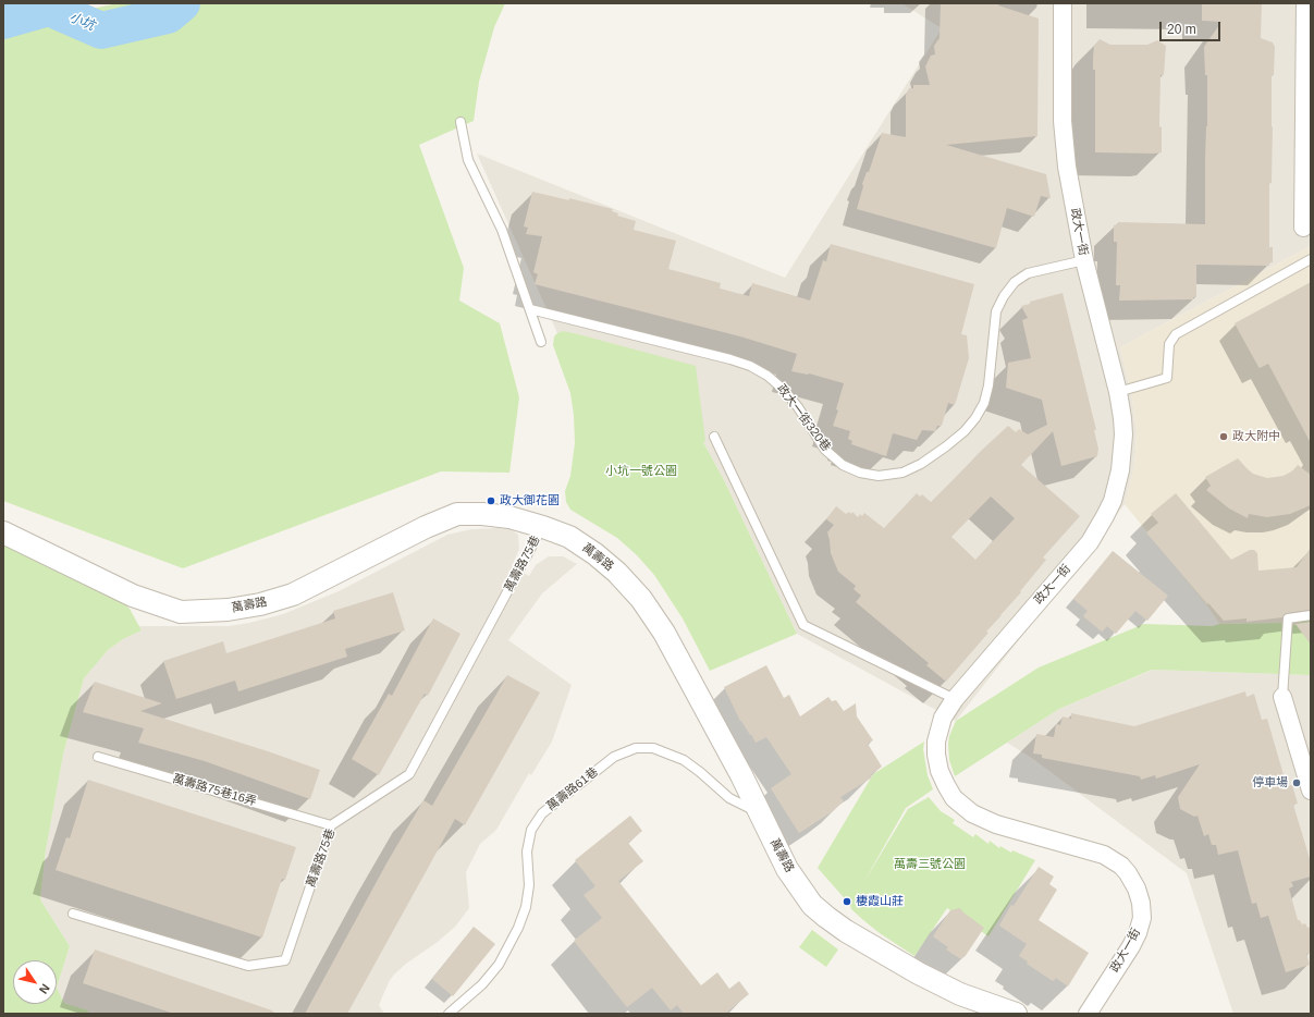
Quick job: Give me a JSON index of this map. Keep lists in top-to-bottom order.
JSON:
{
  "streets": {
    "street": ["政大一街", "萬壽路"],
    "lane": [
      "政大一街320巷",
      "萬壽路75巷",
      "萬壽路61巷",
      "萬壽路75巷16弄"
    ]
  },
  "crossings": [
    ["政大一街", "政大一街320巷"],
    ["萬壽路", "萬壽路75巷"],
    ["萬壽路", "萬壽路61巷"],
    ["萬壽路75巷", "萬壽路75巷16弄"]
  ],
  "water": ["小坑"],
  "parks": ["小坑一號公園", "萬壽三號公園"],
  "places": [
    "政大附中",
    "政大御花園",
    "停車場",
    "棲霞山莊"
  ],
  "scale_bar": "20 m",
  "north": "bottom right"
}
